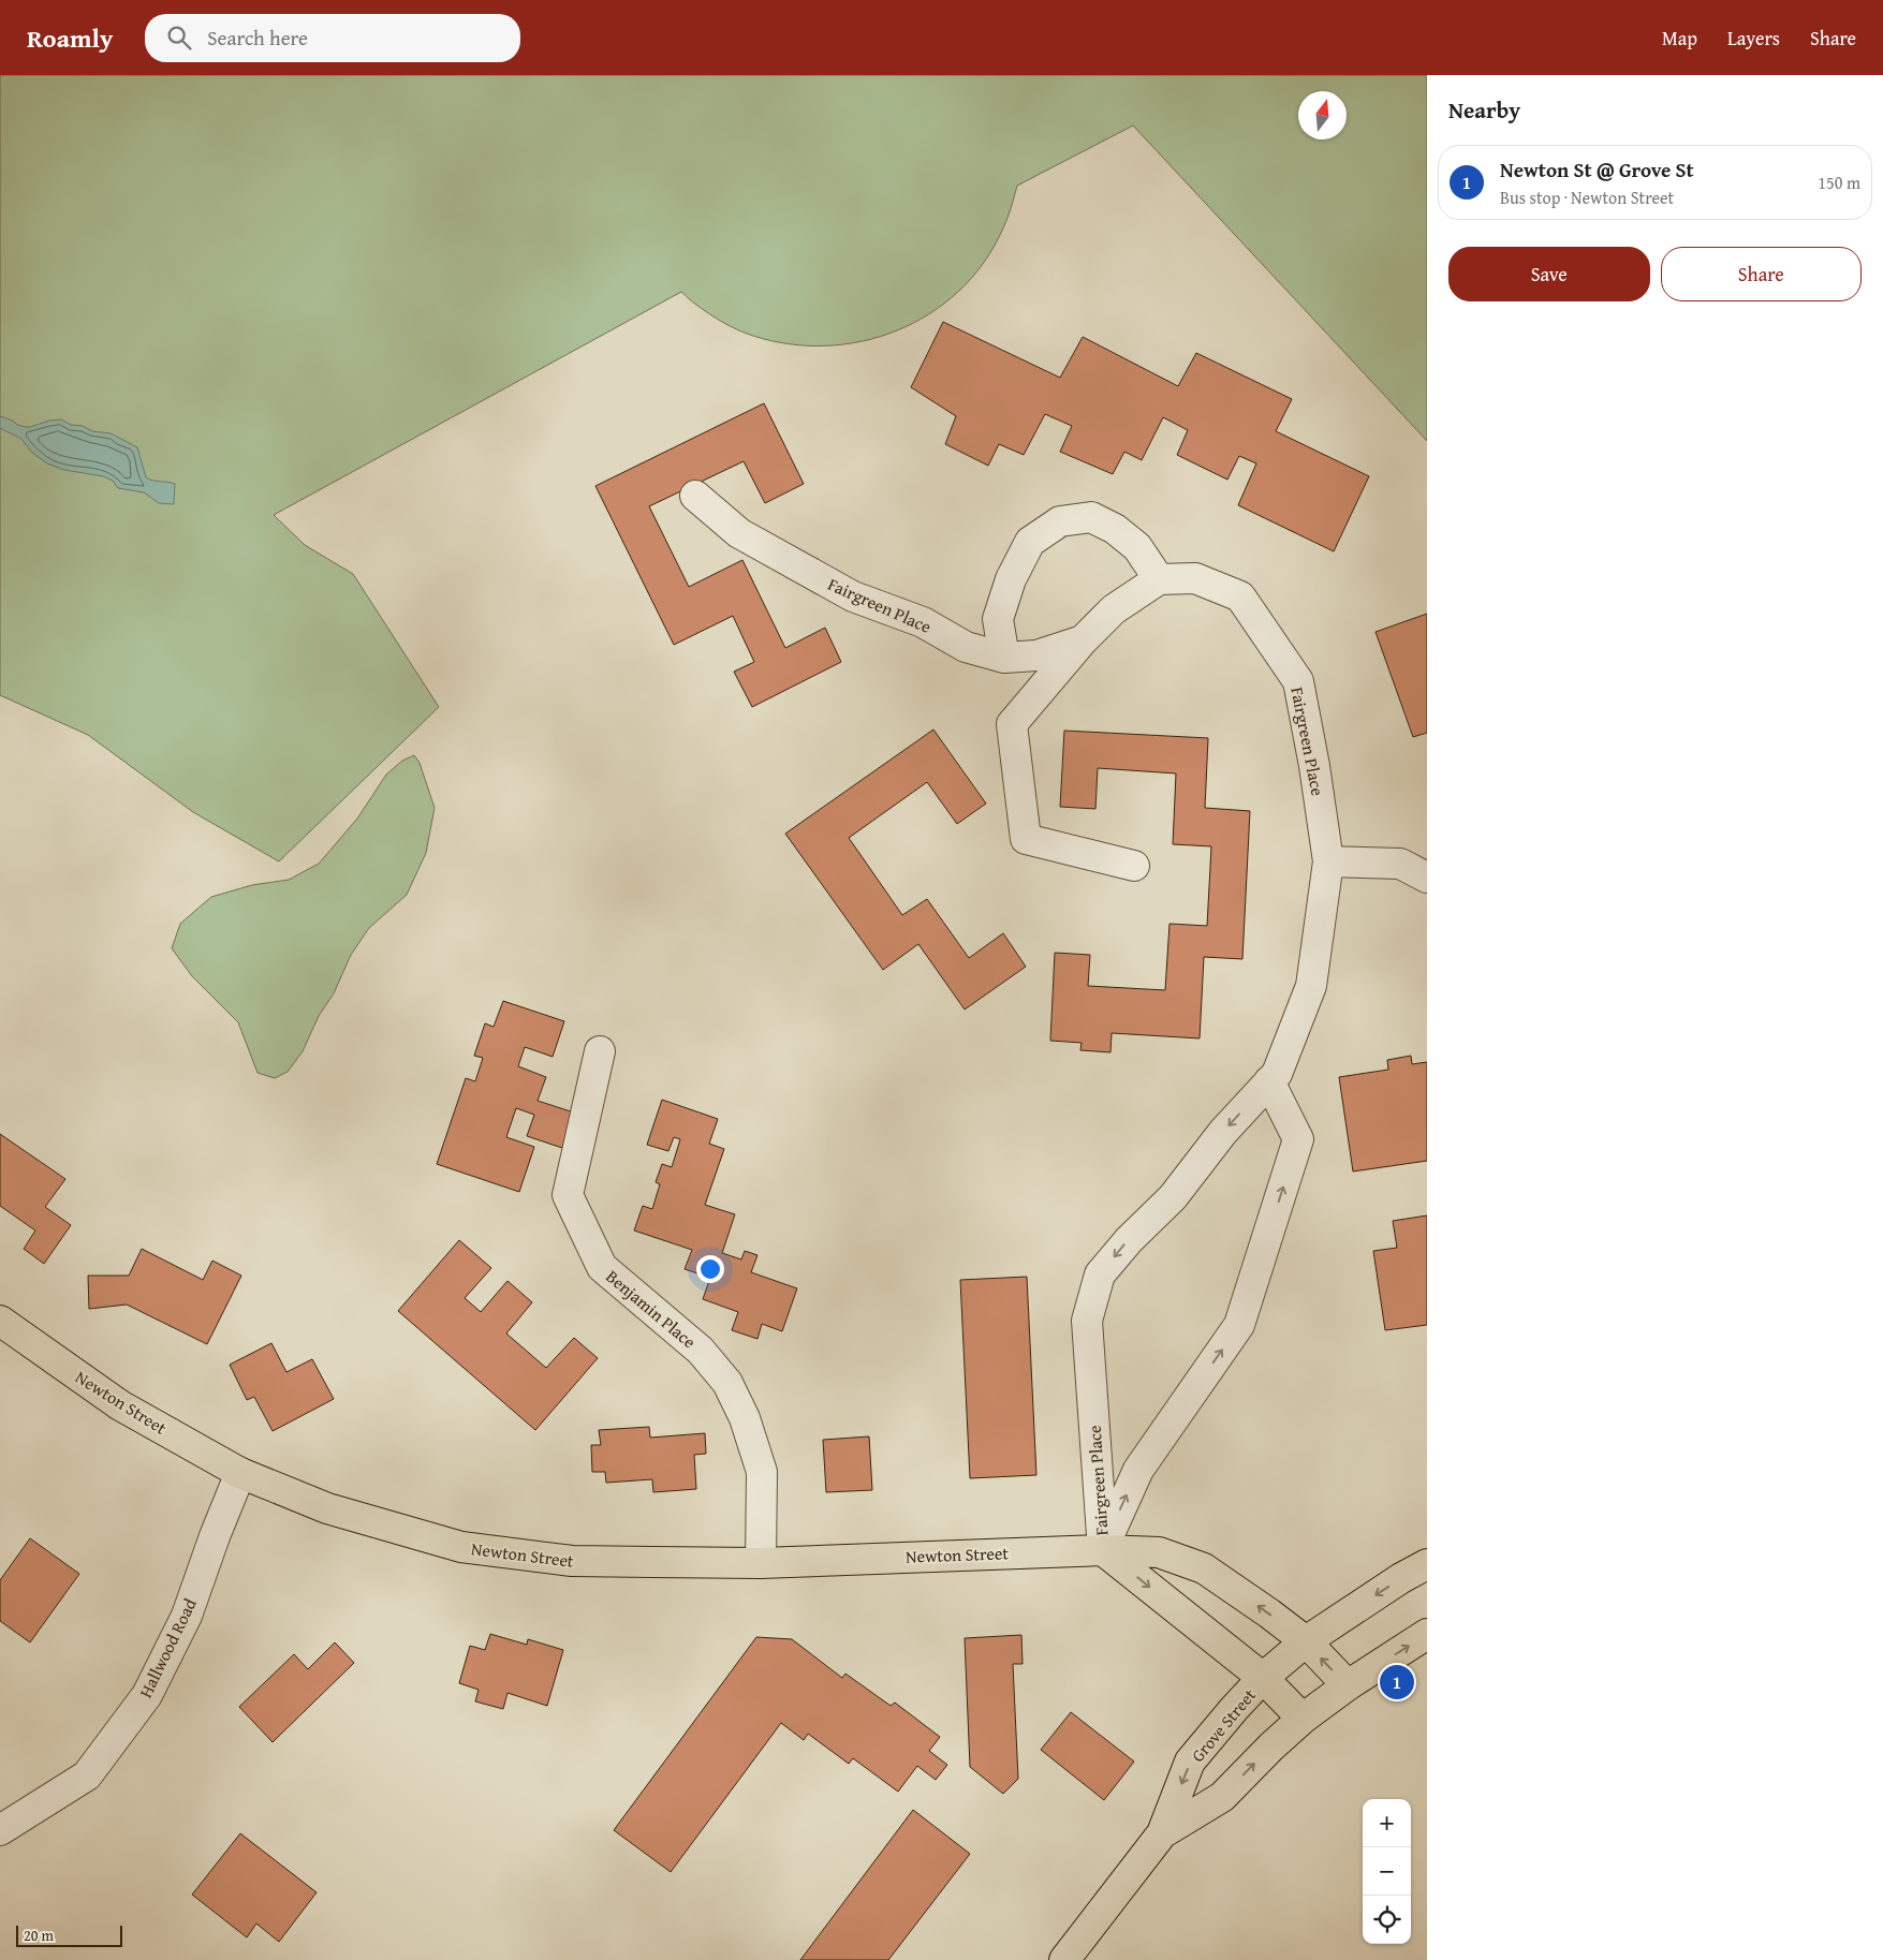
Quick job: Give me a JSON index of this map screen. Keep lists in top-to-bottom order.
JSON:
{
  "streets": {
    "main road": ["Newton Street", "Grove Street"],
    "street": ["Fairgreen Place", "Benjamin Place", "Hallwood Road"]
  },
  "crossings": [
    ["Fairgreen Place", "Newton Street"],
    ["Benjamin Place", "Newton Street"],
    ["Newton Street", "Hallwood Road"]
  ],
  "scale_bar": "20 m",
  "north": "top",
  "page": {
    "header": "Roamly",
    "search": "Search here",
    "nav": ["Map", "Layers", "Share"],
    "heading": "Nearby",
    "list": [
      {
        "mark": "1",
        "name": "Newton St @ Grove St",
        "note": "Bus stop · Newton Street",
        "value": "150 m"
      }
    ],
    "buttons": ["Save", "Share"],
    "pins": "1",
    "map_buttons": ["+", "−"],
    "scale": "20 m"
  }
}
